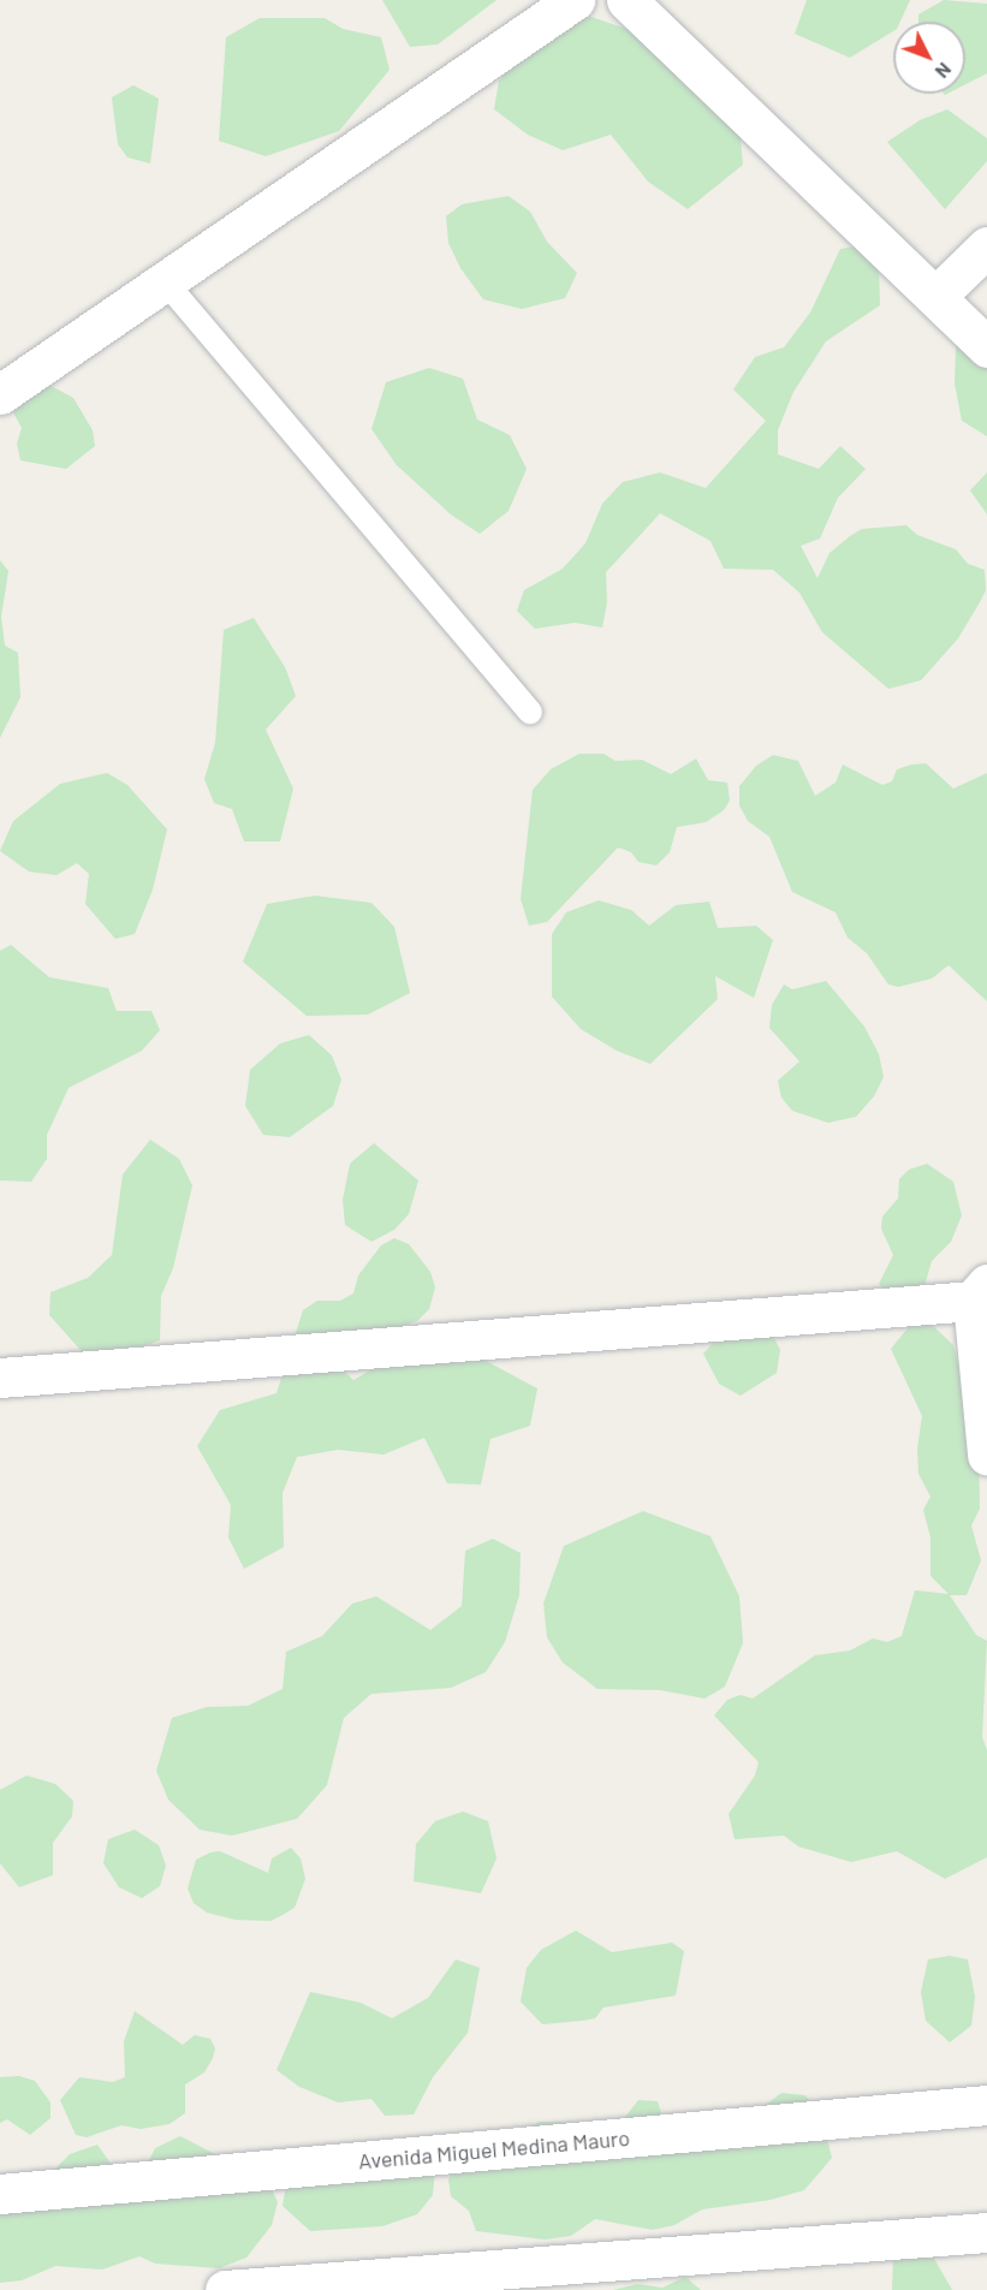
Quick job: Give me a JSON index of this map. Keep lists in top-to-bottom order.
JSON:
{
  "streets": {
    "street": ["Avenida Miguel Medina Mauro"]
  },
  "north": "bottom right"
}
